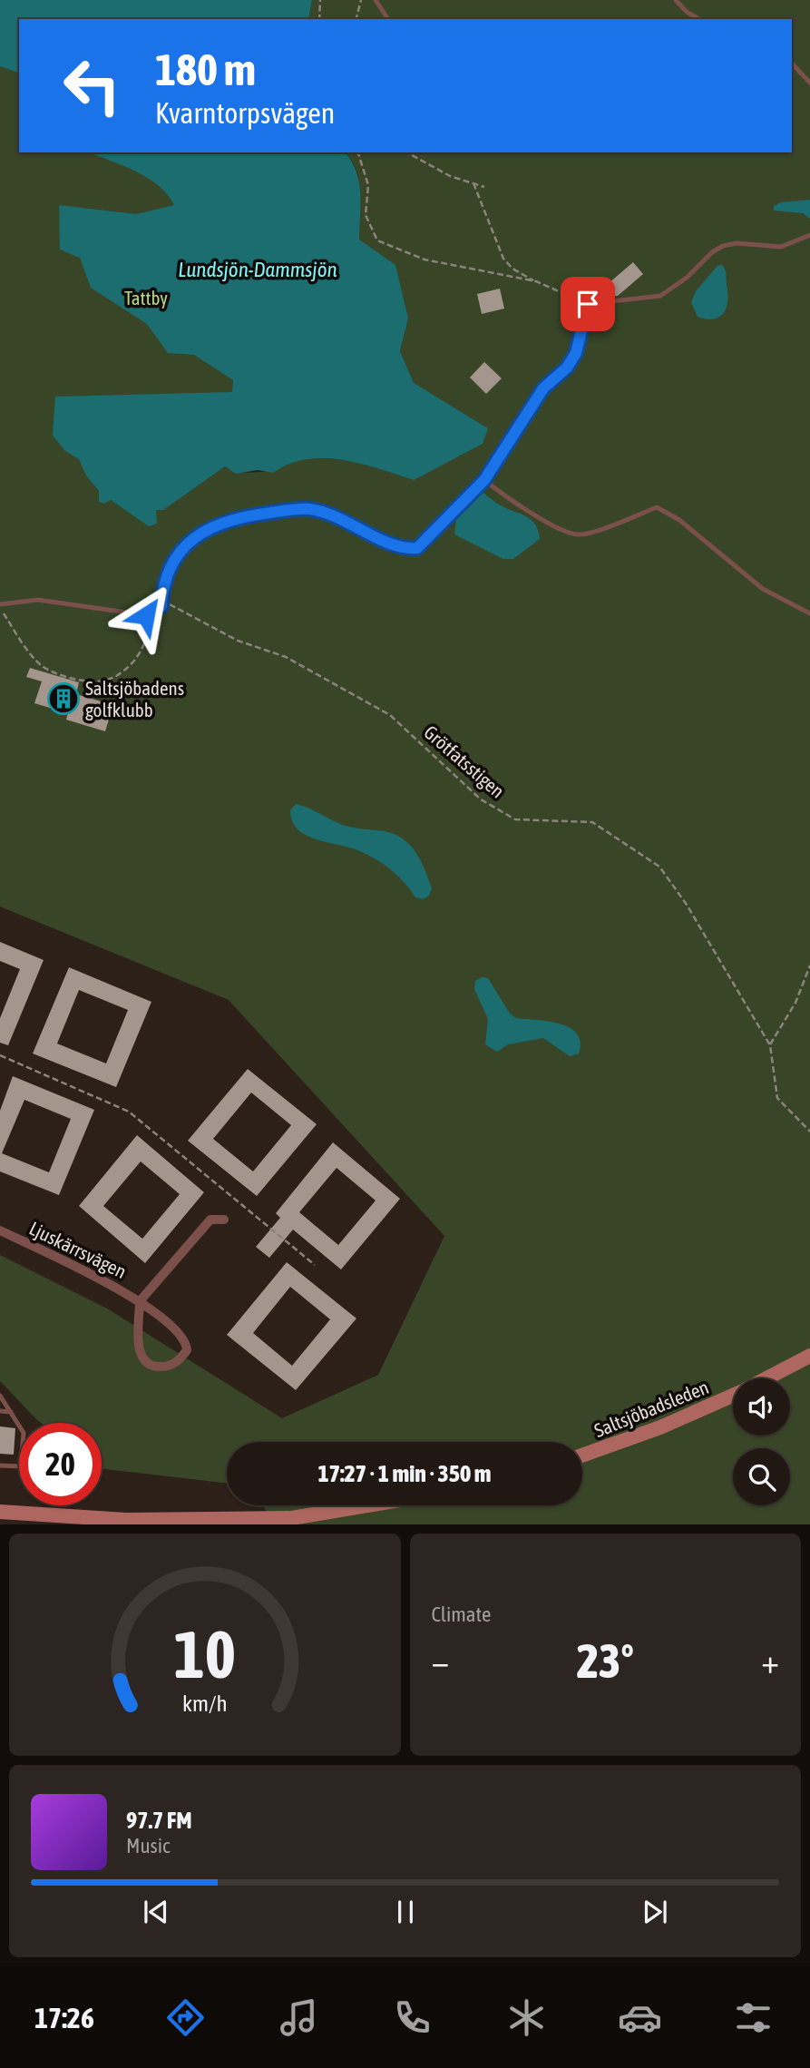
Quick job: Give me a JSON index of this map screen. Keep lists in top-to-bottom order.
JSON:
{
  "streets": {
    "main road": ["Saltsjöbadsleden"],
    "street": ["Ljuskärrsvägen"],
    "path": ["Grötfatsstigen"]
  },
  "water": ["Lundsjön-Dammsjön"],
  "parks": ["Tattby"],
  "places": {
    "building": ["Saltsjöbadens golfklubb"]
  },
  "page": {
    "turn": ["180 m", "Kvarntorpsvägen"],
    "limit": "20",
    "trip": "17:27 · 1 min · 350 m",
    "tile": "Climate",
    "heat": ["−", "23°", "+"],
    "song": ["97.7 FM", "Music"],
    "tabs": "17:26",
    "gauge": ["10", "km/h"]
  }
}
